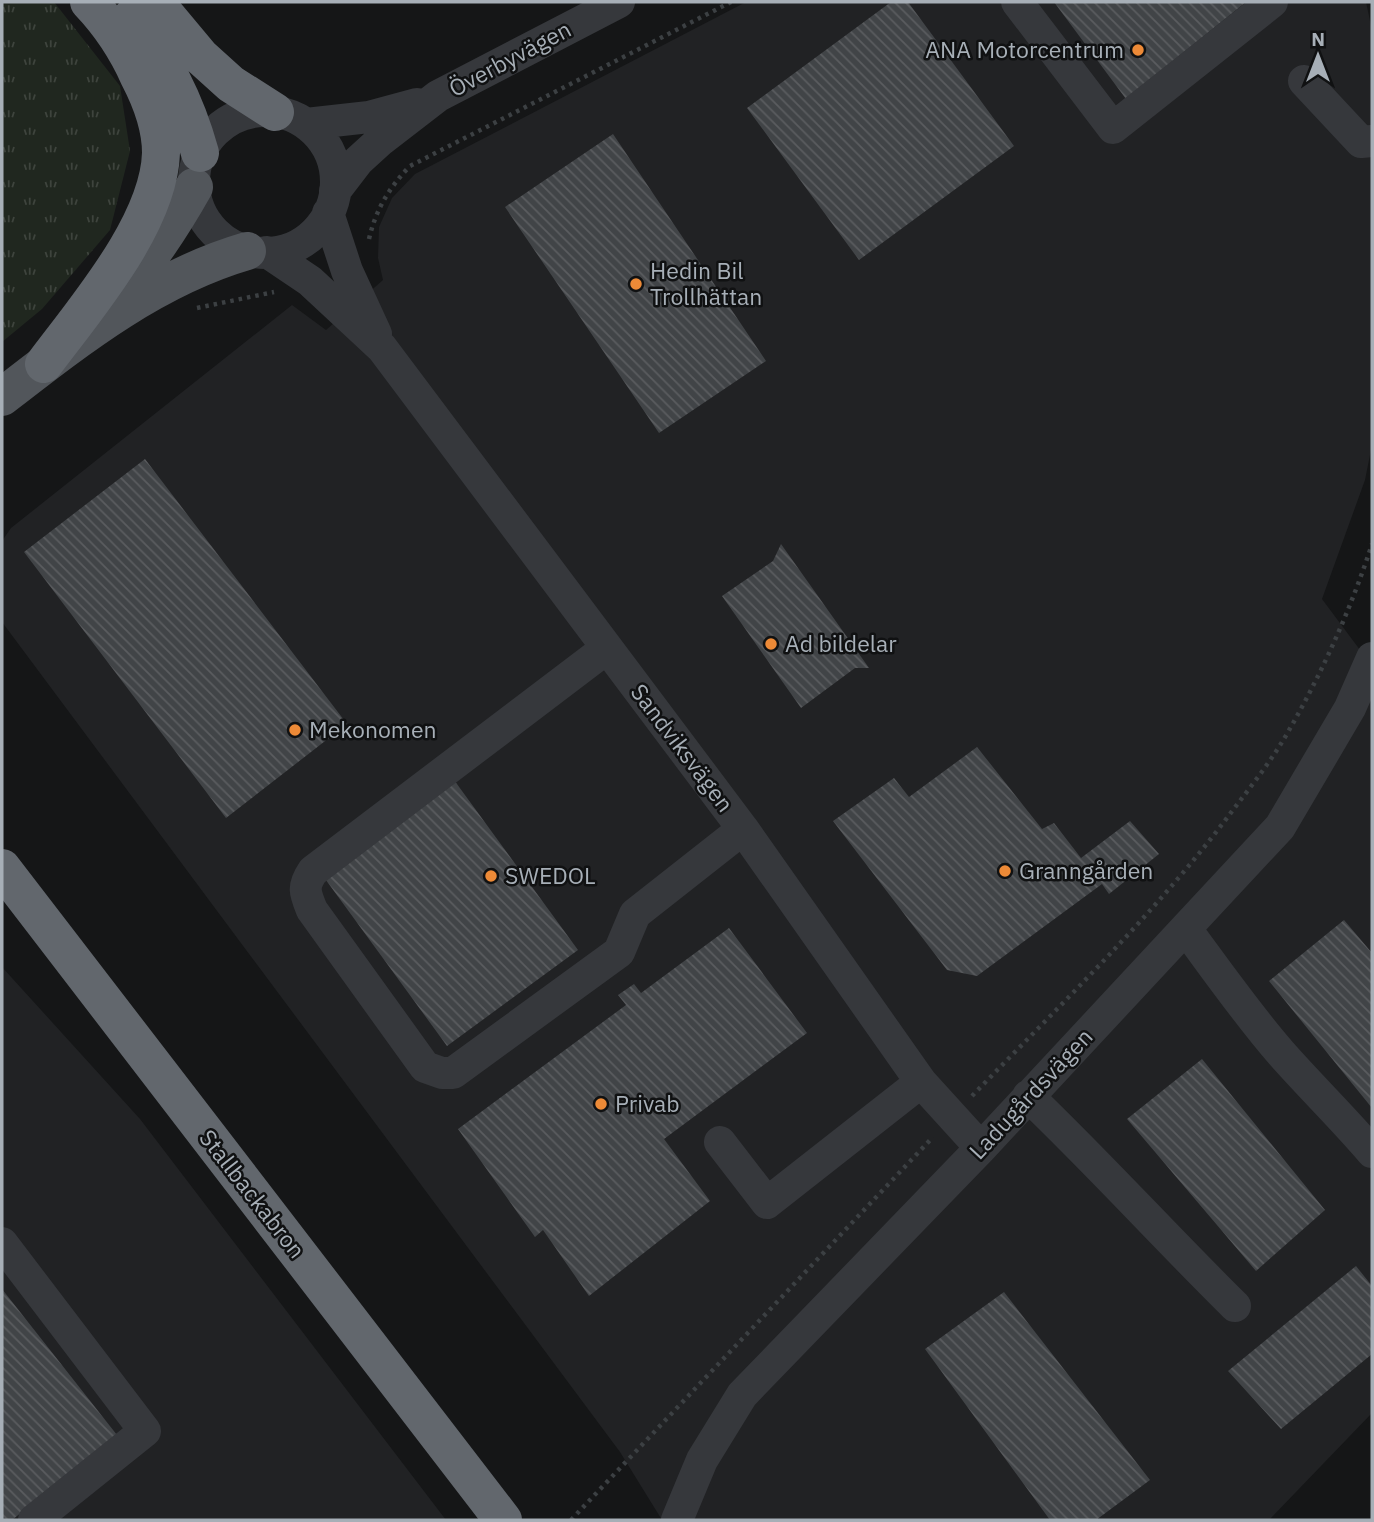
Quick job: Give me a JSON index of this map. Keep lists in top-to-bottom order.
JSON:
{
  "streets": {
    "highway": ["Stallbackabron"],
    "street": ["Överbyvägen", "Sandviksvägen", "Ladugårdsvägen"]
  },
  "crossings": [
    ["Överbyvägen", "Sandviksvägen"],
    ["Sandviksvägen", "Ladugårdsvägen"]
  ],
  "places": [
    "ANA Motorcentrum",
    "Hedin Bil Trollhättan",
    "Ad bildelar",
    "Mekonomen",
    "Granngården",
    "SWEDOL",
    "Privab"
  ],
  "north": "top"
}
